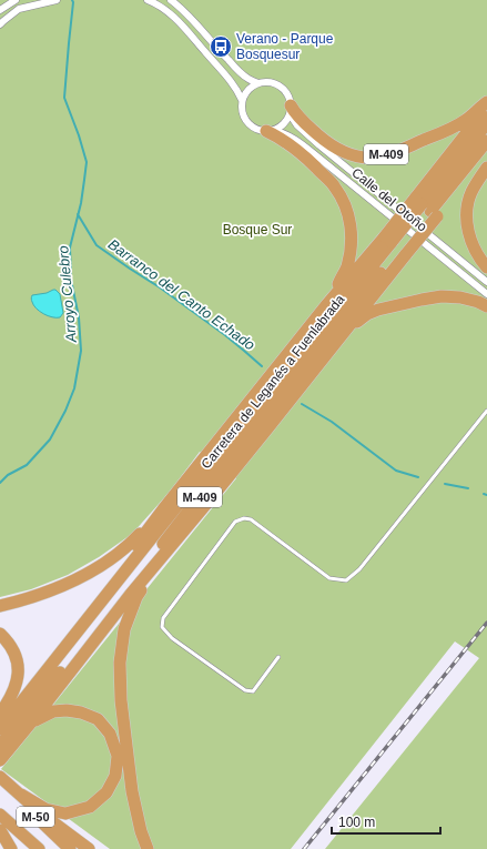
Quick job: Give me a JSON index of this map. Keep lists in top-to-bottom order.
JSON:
{
  "streets": {
    "highway": ["M-409", "Carretera de Leganés a Fuenlabrada", "M-50"],
    "street": ["Calle del Otoño"]
  },
  "crossings": [
    ["M-409", "Calle del Otoño"],
    ["M-409", "Carretera de Leganés a Fuenlabrada"]
  ],
  "water": ["Arroyo Culebro", "Barranco del Canto Echado"],
  "parks": ["Bosque Sur"],
  "places": {
    "bus stop": ["Verano - Parque Bosquesur"]
  },
  "scale_bar": "100 m"
}
